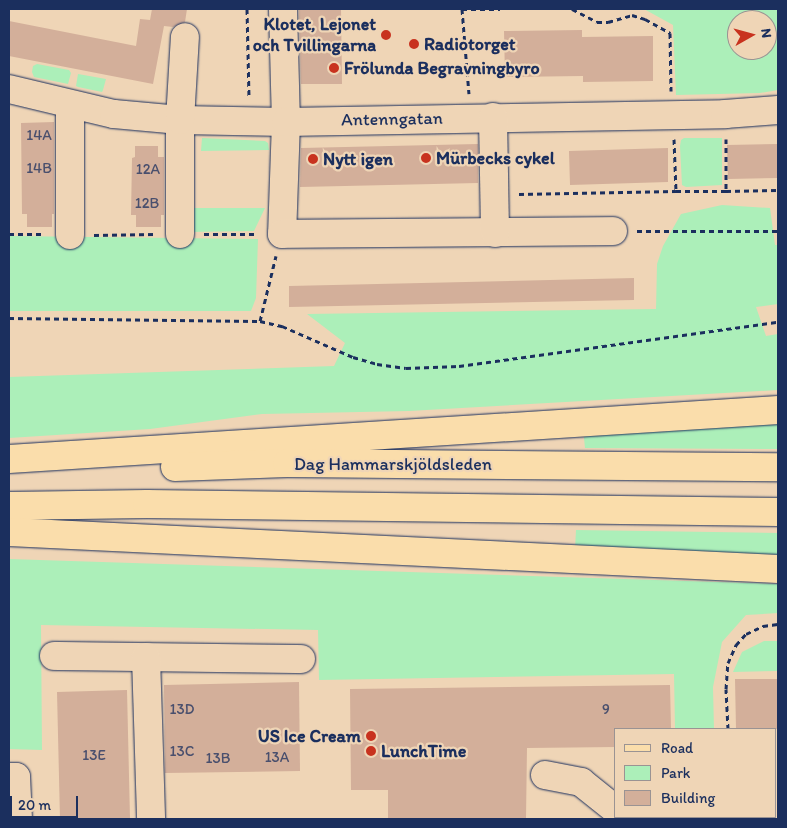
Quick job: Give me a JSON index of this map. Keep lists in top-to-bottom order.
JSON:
{
  "streets": {
    "main road": ["Dag Hammarskjöldsleden"],
    "street": ["Antenngatan"]
  },
  "places": [
    "Klotet, Lejonet och Tvillingarna",
    "Radiotorget",
    "Frölunda Begravningbyro",
    "Mürbecks cykel",
    "Nytt igen",
    "US Ice Cream",
    "LunchTime"
  ],
  "house_numbers": [
    "14A",
    "14B",
    "12A",
    "12B",
    "13D",
    "9",
    "13C",
    "13E",
    "13A",
    "13B"
  ],
  "legend": ["Road", "Park", "Building"],
  "scale_bar": "20 m",
  "north": "right"
}
